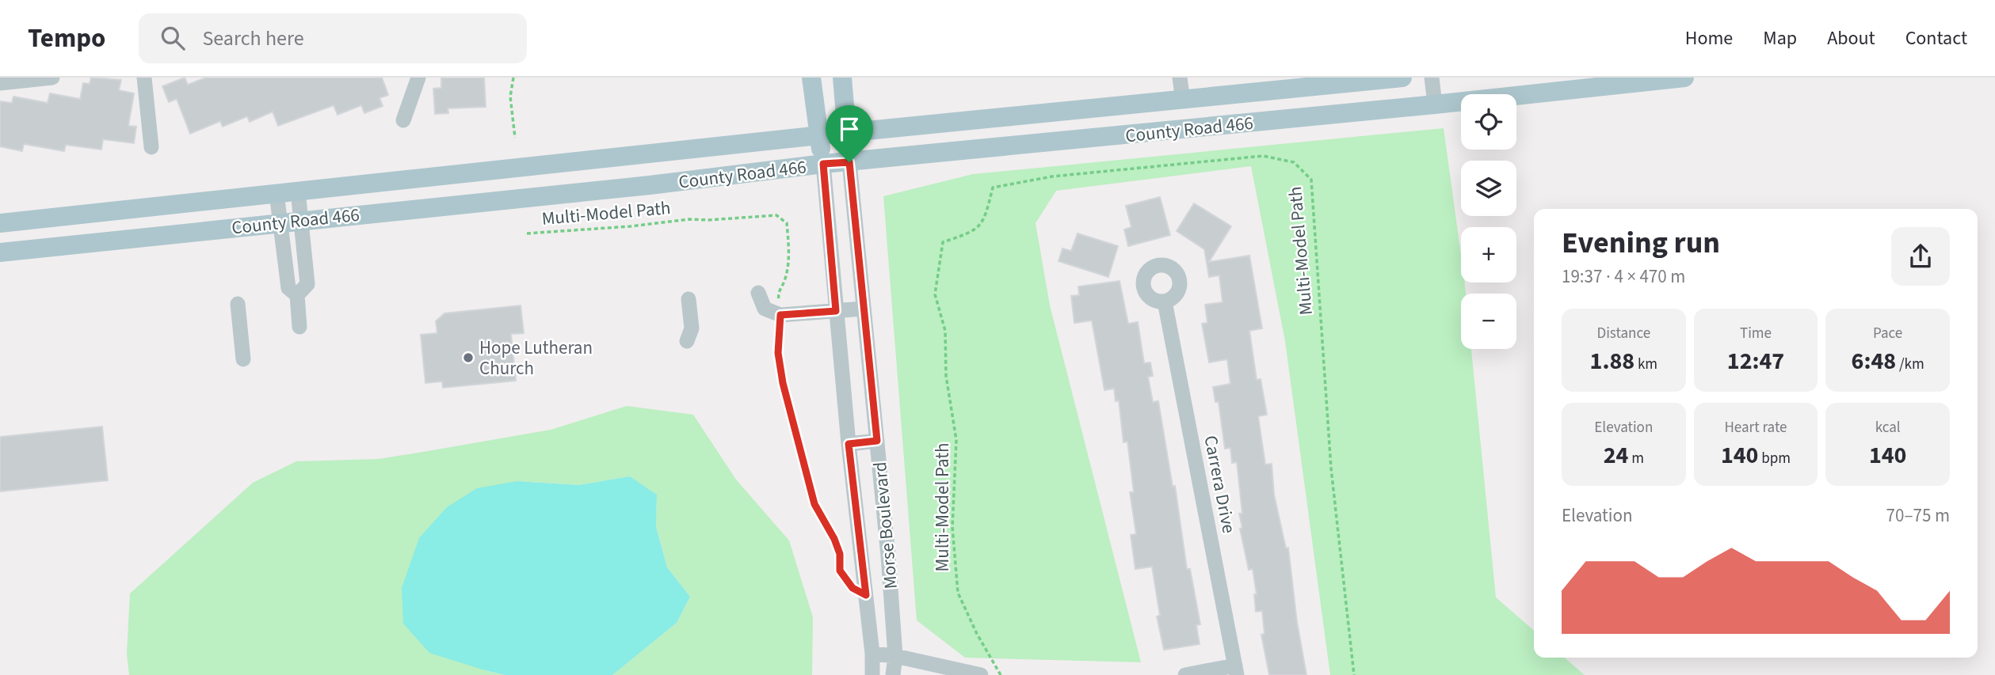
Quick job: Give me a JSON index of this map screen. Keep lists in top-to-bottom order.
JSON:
{
  "streets": {
    "main road": ["County Road 466", "Morse Boulevard"],
    "street": ["Carrera Drive"],
    "path": ["Multi-Model Path"]
  },
  "crossings": [
    ["County Road 466", "Morse Boulevard"],
    ["Multi-Model Path", "Morse Boulevard"]
  ],
  "places": ["Hope Lutheran Church"],
  "page": {
    "header": "Tempo",
    "search": "Search here",
    "nav": [
      "Home",
      "Map",
      "About",
      "Contact"
    ],
    "map_buttons": ["+", "−"],
    "heading": ["Evening run", "19:37 · 4 × 470 m"],
    "stats": [
      ["Distance", "1.88 km"],
      ["Time", "12:47"],
      ["Pace", "6:48 /km"],
      ["Elevation", "24 m"],
      ["Heart rate", "140 bpm"],
      ["kcal", "140"]
    ],
    "chart": ["Elevation", "70–75 m"]
  }
}
